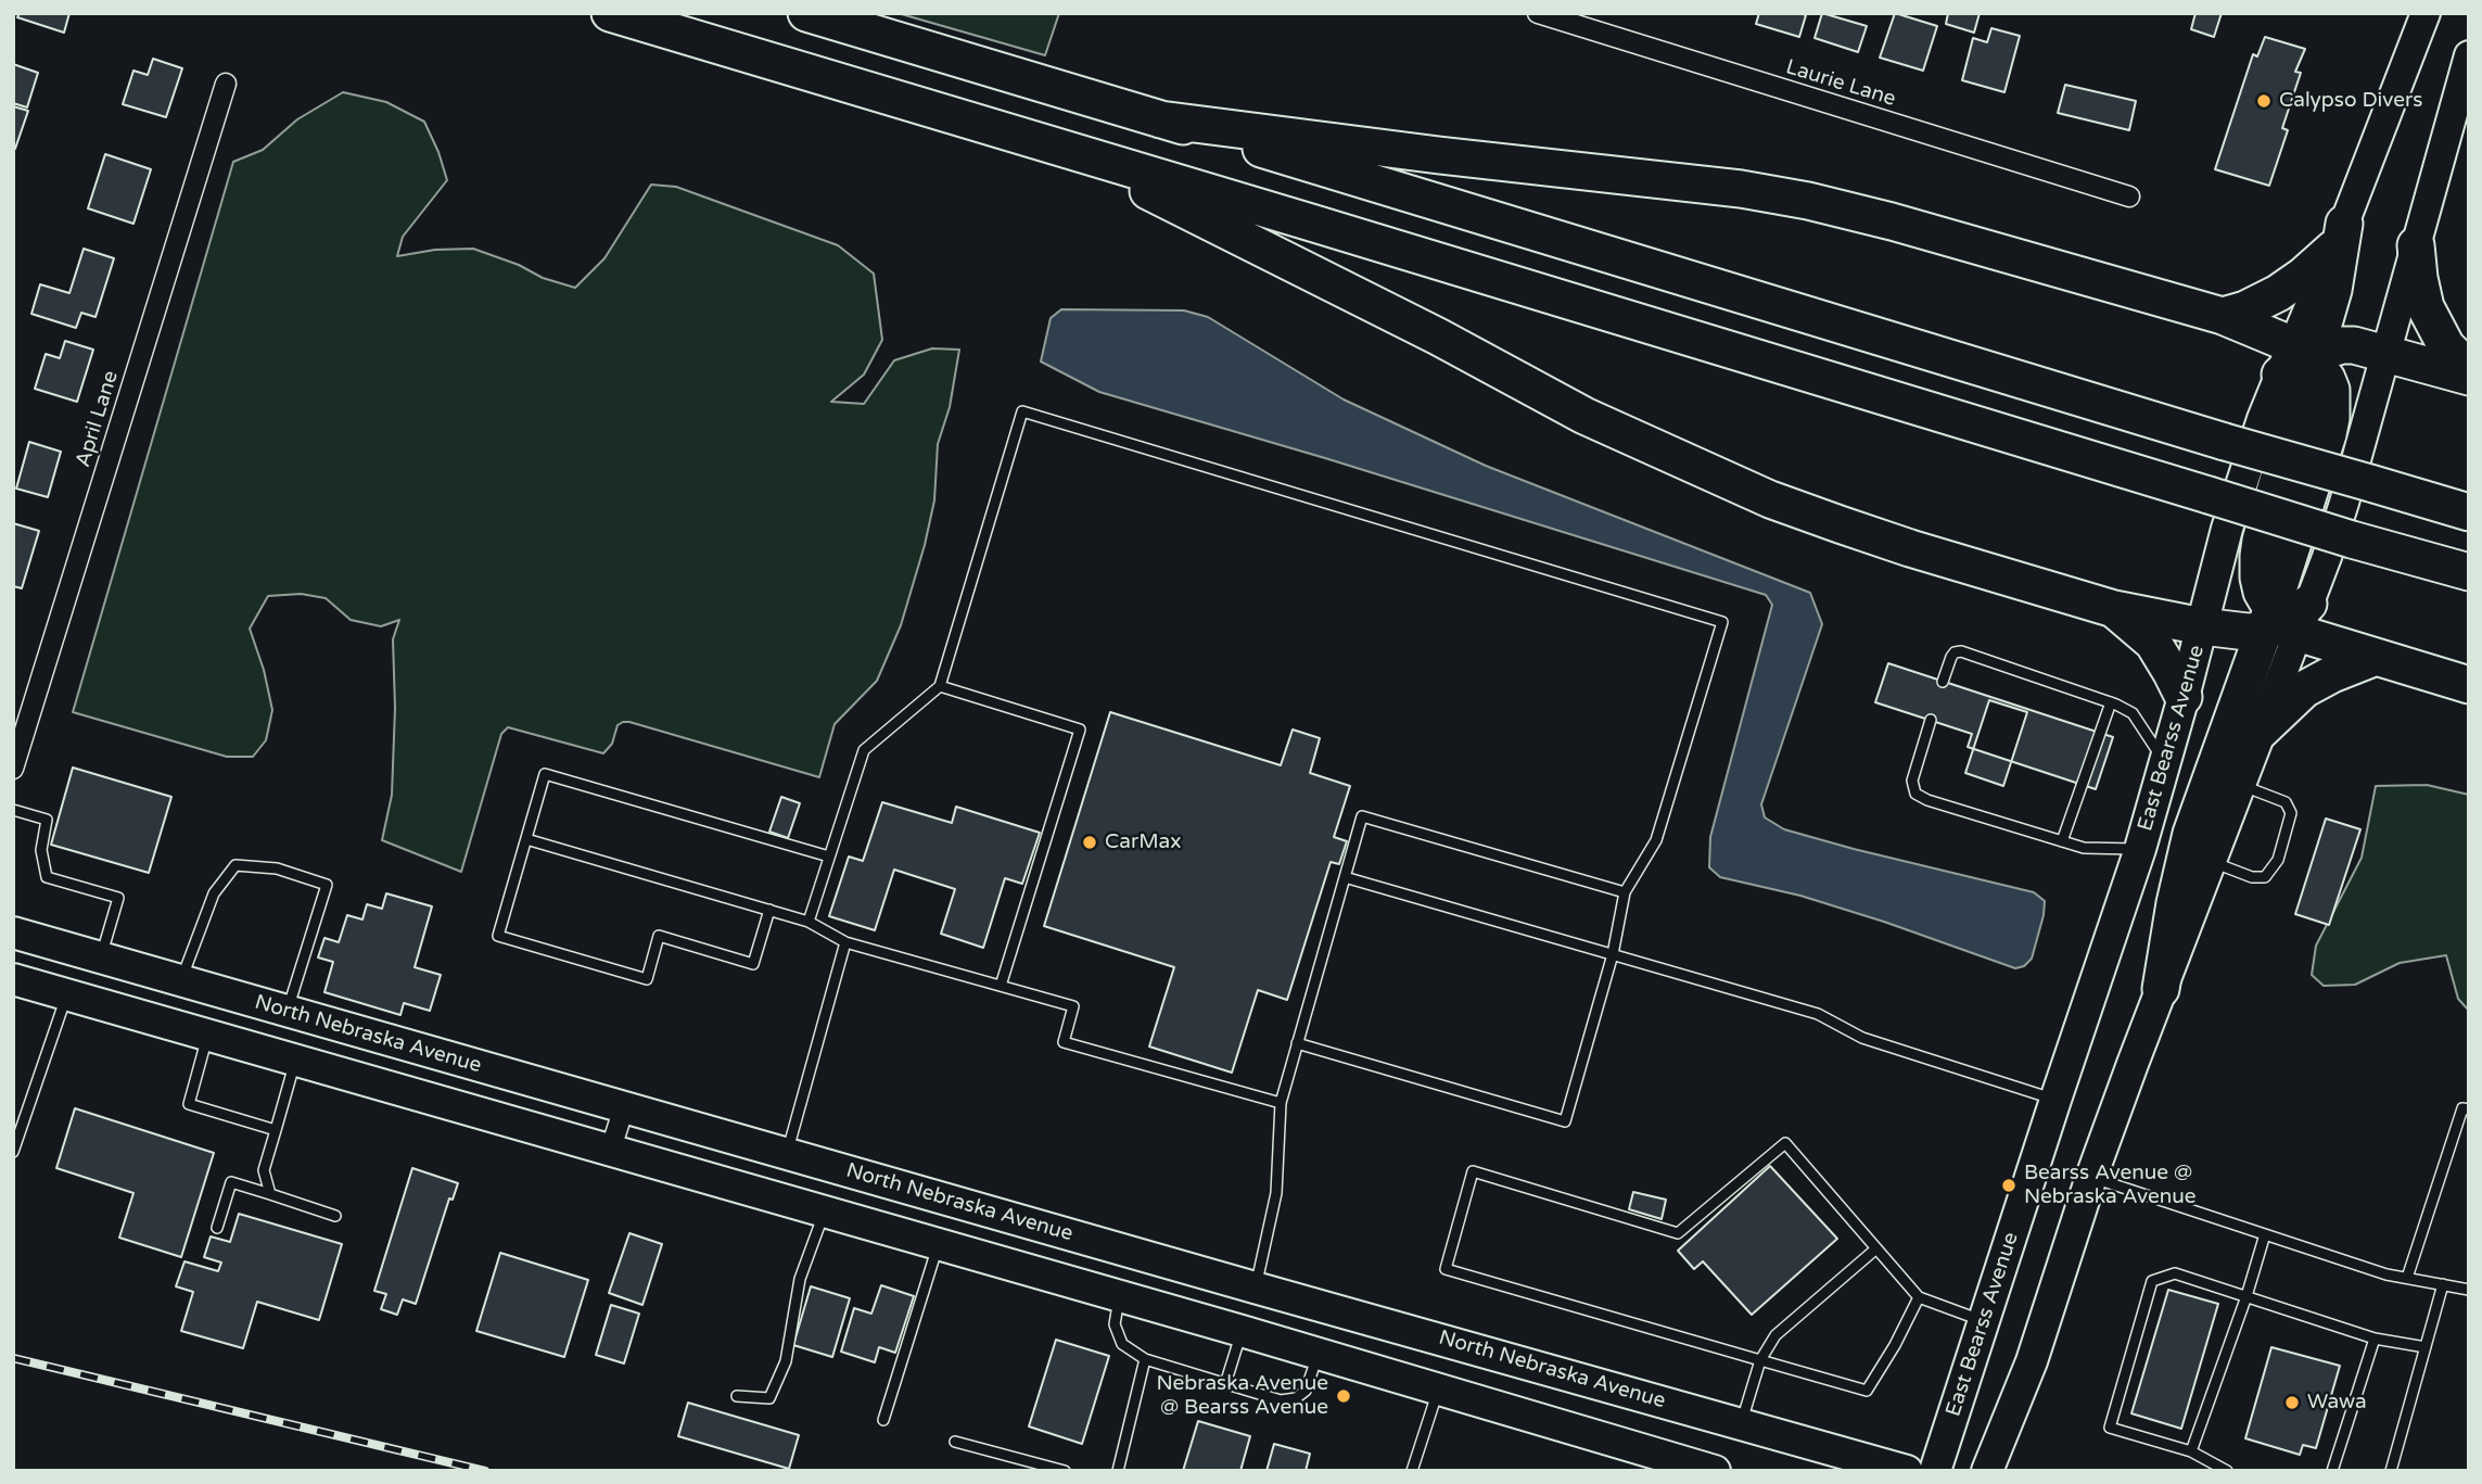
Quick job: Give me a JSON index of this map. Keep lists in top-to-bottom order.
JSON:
{
  "streets": {
    "main road": ["East Bearss Avenue", "North Nebraska Avenue"],
    "street": ["Laurie Lane", "April Lane"]
  },
  "places": [
    "Calypso Divers",
    "CarMax",
    "Bearss Avenue @ Nebraska Avenue",
    "Nebraska Avenue @ Bearss Avenue",
    "Wawa"
  ]
}
